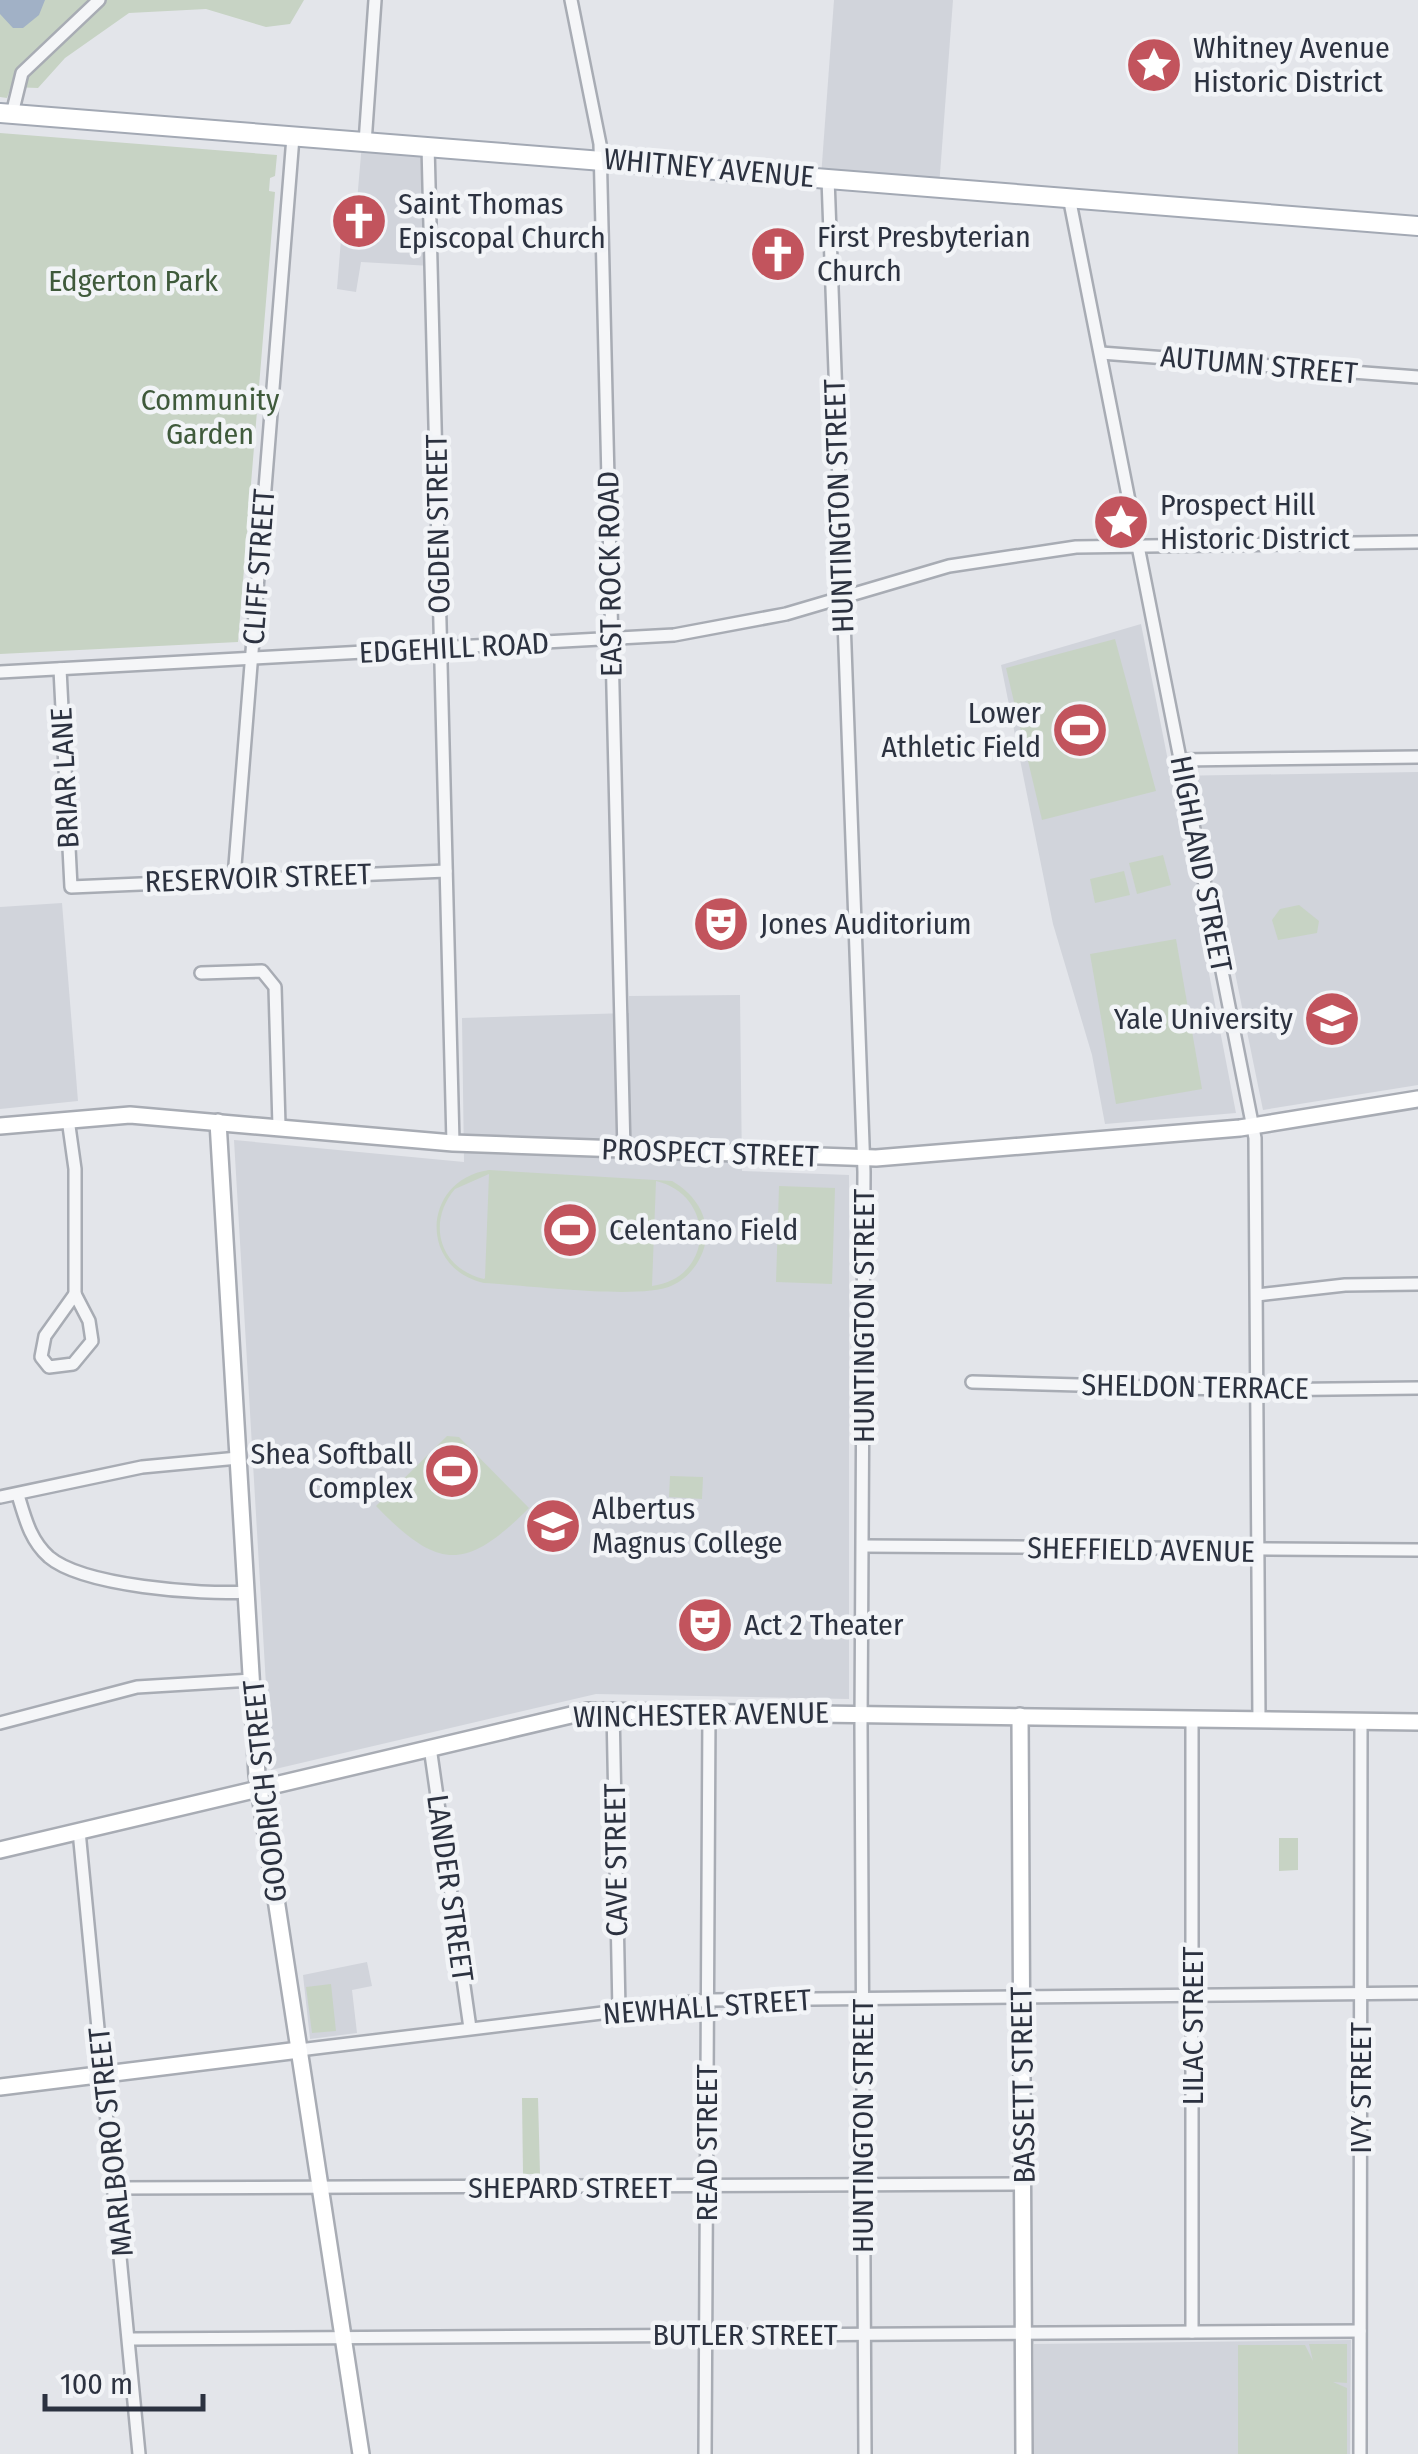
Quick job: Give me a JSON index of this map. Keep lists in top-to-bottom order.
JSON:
{
  "streets": {
    "main road": [
      "WHITNEY AVENUE",
      "PROSPECT STREET",
      "WINCHESTER AVENUE",
      "GOODRICH STREET",
      "NEWHALL STREET",
      "BASSETT STREET"
    ],
    "street": [
      "AUTUMN STREET",
      "HUNTINGTON STREET",
      "OGDEN STREET",
      "CLIFF STREET",
      "EAST ROCK ROAD",
      "EDGEHILL ROAD",
      "BRIAR LANE",
      "HIGHLAND STREET",
      "RESERVOIR STREET",
      "SHELDON TERRACE",
      "SHEFFIELD AVENUE",
      "CAVE STREET",
      "LANDER STREET",
      "LILAC STREET",
      "IVY STREET",
      "MARLBORO STREET",
      "READ STREET",
      "SHEPARD STREET",
      "BUTLER STREET"
    ]
  },
  "crossings": [
    ["WHITNEY AVENUE", "HUNTINGTON STREET"],
    ["WHITNEY AVENUE", "OGDEN STREET"],
    ["WHITNEY AVENUE", "CLIFF STREET"],
    ["WHITNEY AVENUE", "EAST ROCK ROAD"],
    ["WHITNEY AVENUE", "HIGHLAND STREET"],
    ["AUTUMN STREET", "HIGHLAND STREET"],
    ["HUNTINGTON STREET", "EDGEHILL ROAD"],
    ["HUNTINGTON STREET", "PROSPECT STREET"],
    ["HUNTINGTON STREET", "SHEFFIELD AVENUE"],
    ["HUNTINGTON STREET", "WINCHESTER AVENUE"],
    ["HUNTINGTON STREET", "NEWHALL STREET"],
    ["HUNTINGTON STREET", "SHEPARD STREET"],
    ["HUNTINGTON STREET", "BUTLER STREET"],
    ["OGDEN STREET", "EDGEHILL ROAD"],
    ["OGDEN STREET", "RESERVOIR STREET"],
    ["OGDEN STREET", "PROSPECT STREET"],
    ["CLIFF STREET", "EDGEHILL ROAD"],
    ["CLIFF STREET", "RESERVOIR STREET"],
    ["EAST ROCK ROAD", "EDGEHILL ROAD"],
    ["EAST ROCK ROAD", "PROSPECT STREET"],
    ["EDGEHILL ROAD", "BRIAR LANE"],
    ["EDGEHILL ROAD", "HIGHLAND STREET"],
    ["BRIAR LANE", "RESERVOIR STREET"],
    ["HIGHLAND STREET", "PROSPECT STREET"],
    ["HIGHLAND STREET", "SHELDON TERRACE"],
    ["HIGHLAND STREET", "SHEFFIELD AVENUE"],
    ["HIGHLAND STREET", "WINCHESTER AVENUE"],
    ["PROSPECT STREET", "GOODRICH STREET"],
    ["WINCHESTER AVENUE", "GOODRICH STREET"],
    ["WINCHESTER AVENUE", "CAVE STREET"],
    ["WINCHESTER AVENUE", "LANDER STREET"],
    ["WINCHESTER AVENUE", "LILAC STREET"],
    ["WINCHESTER AVENUE", "BASSETT STREET"],
    ["WINCHESTER AVENUE", "IVY STREET"],
    ["WINCHESTER AVENUE", "MARLBORO STREET"],
    ["WINCHESTER AVENUE", "READ STREET"],
    ["GOODRICH STREET", "NEWHALL STREET"],
    ["GOODRICH STREET", "SHEPARD STREET"],
    ["GOODRICH STREET", "BUTLER STREET"],
    ["CAVE STREET", "NEWHALL STREET"],
    ["LANDER STREET", "NEWHALL STREET"],
    ["NEWHALL STREET", "LILAC STREET"],
    ["NEWHALL STREET", "BASSETT STREET"],
    ["NEWHALL STREET", "IVY STREET"],
    ["NEWHALL STREET", "MARLBORO STREET"],
    ["NEWHALL STREET", "READ STREET"],
    ["LILAC STREET", "BUTLER STREET"],
    ["BASSETT STREET", "SHEPARD STREET"],
    ["BASSETT STREET", "BUTLER STREET"],
    ["IVY STREET", "BUTLER STREET"],
    ["MARLBORO STREET", "SHEPARD STREET"],
    ["MARLBORO STREET", "BUTLER STREET"],
    ["READ STREET", "SHEPARD STREET"],
    ["READ STREET", "BUTLER STREET"]
  ],
  "parks": ["Edgerton Park", "Community Garden"],
  "places": {
    "place": ["Whitney Avenue Historic District", "Prospect Hill Historic District"],
    "church": ["Saint Thomas Episcopal Church", "First Presbyterian Church"],
    "sports": ["Lower Athletic Field", "Celentano Field", "Shea Softball Complex"],
    "theatre": ["Jones Auditorium", "Act 2 Theater"],
    "school or university": ["Yale University", "Albertus Magnus College"]
  },
  "scale_bar": "100 m"
}
